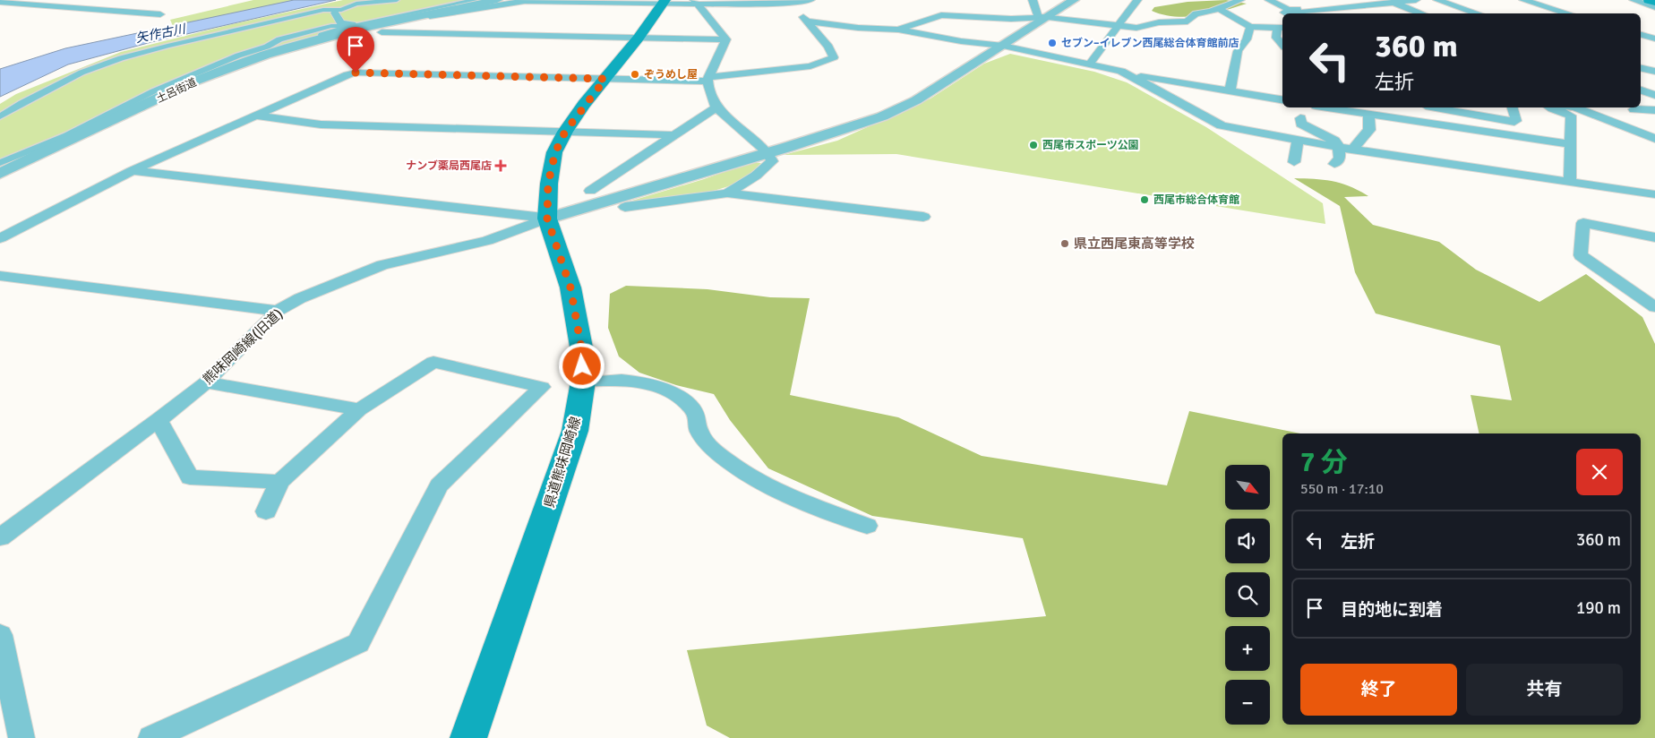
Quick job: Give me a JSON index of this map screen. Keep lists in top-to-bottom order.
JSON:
{
  "streets": {
    "main road": ["県道熊味岡崎線"],
    "street": ["土呂街道", "熊味岡崎線(旧道)"]
  },
  "crossings": [
    ["熊味岡崎線(旧道)", "県道熊味岡崎線"]
  ],
  "water": ["矢作古川"],
  "places": {
    "other": [
      "セブン−イレブン西尾総合体育館前店",
      "ぞうめし屋",
      "西尾市スポーツ公園",
      "西尾市総合体育館",
      "県立西尾東高等学校"
    ],
    "health": ["ナンブ薬局西尾店"]
  },
  "north": "bottom right",
  "page": {
    "turn": ["360 m", "左折"],
    "heading": ["7 分", "550 m · 17:10"],
    "map_buttons": ["+", "−"],
    "list": [
      {
        "name": "左折",
        "value": "360 m"
      },
      {
        "name": "目的地に到着",
        "value": "190 m"
      }
    ],
    "buttons": ["終了", "共有"]
  }
}
